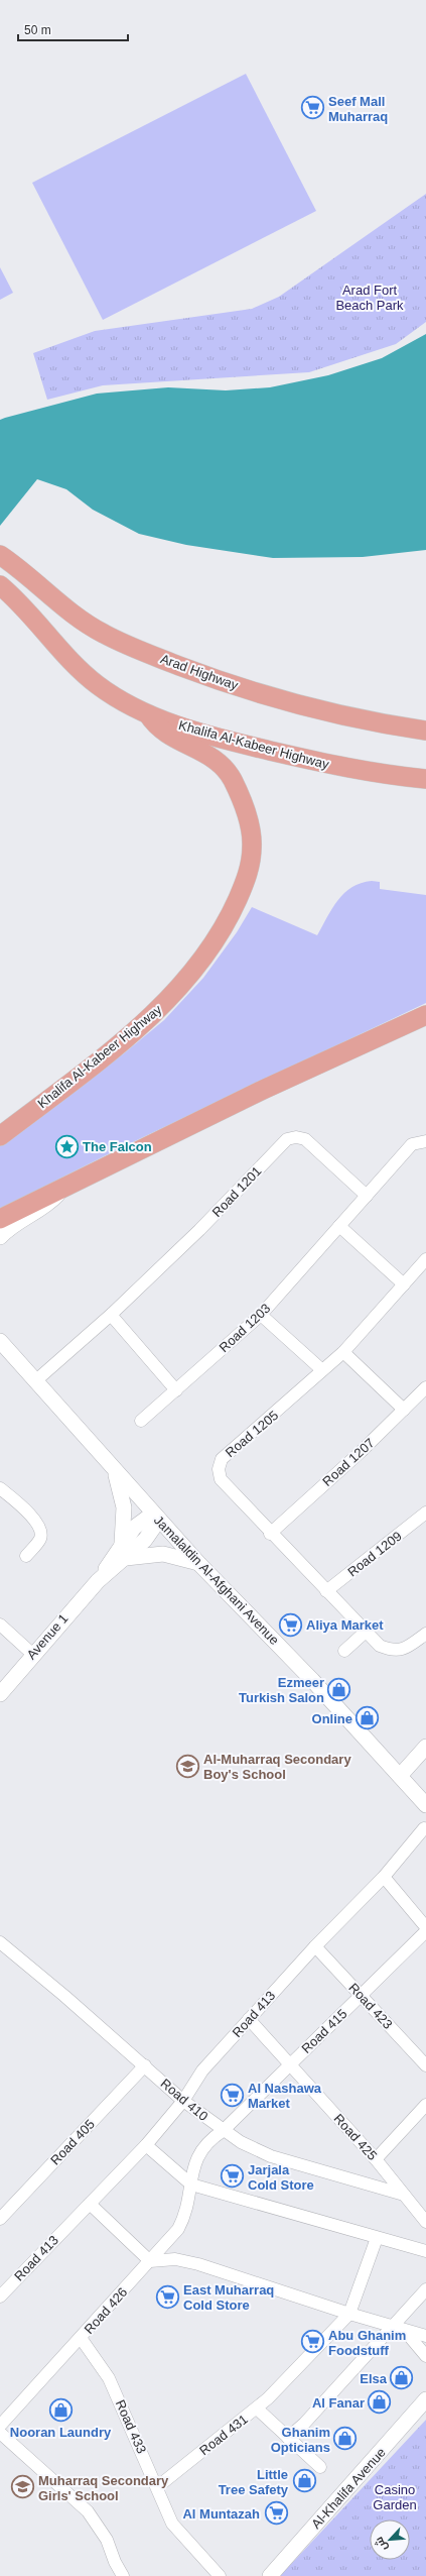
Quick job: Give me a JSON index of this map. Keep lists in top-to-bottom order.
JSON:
{
  "streets": {
    "main road": ["Arad Highway", "Khalifa Al-Kabeer Highway"],
    "street": [
      "Road 1201",
      "Road 1203",
      "Road 1205",
      "Road 1207",
      "Road 1209",
      "Jamalaldin Al-Afghani Avenue",
      "Avenue 1",
      "Road 423",
      "Road 413",
      "Road 415",
      "Road 410",
      "Road 425",
      "Road 405",
      "Road 426",
      "Road 433",
      "Road 431",
      "Al-Khalifa Avenue"
    ]
  },
  "crossings": [
    ["Road 1201", "Road 1203"],
    ["Road 1201", "Jamalaldin Al-Afghani Avenue"],
    ["Road 1205", "Road 1207"],
    ["Road 1205", "Road 1209"],
    ["Jamalaldin Al-Afghani Avenue", "Avenue 1"],
    ["Road 423", "Road 413"],
    ["Road 423", "Road 415"],
    ["Road 413", "Road 410"],
    ["Road 413", "Road 425"],
    ["Road 415", "Road 410"],
    ["Road 415", "Road 425"],
    ["Road 415", "Road 426"],
    ["Road 410", "Road 425"],
    ["Road 410", "Road 405"],
    ["Road 410", "Road 426"],
    ["Road 426", "Road 433"],
    ["Road 433", "Road 431"]
  ],
  "parks": ["Arad Fort Beach Park", "Casino Garden"],
  "places": {
    "supermarket": [
      "Seef Mall Muharraq",
      "Aliya Market",
      "Al Nashawa Market",
      "Jarjala Cold Store",
      "East Muharraq Cold Store",
      "Abu Ghanim Foodstuff",
      "Al Muntazah"
    ],
    "place": ["The Falcon"],
    "shop": [
      "Ezmeer Turkish Salon",
      "Online",
      "Elsa",
      "Al Fanar",
      "Nooran Laundry",
      "Ghanim Opticians",
      "Little Tree Safety"
    ],
    "school or university": ["Al-Muharraq Secondary Boy's School", "Muharraq Secondary Girls' School"]
  },
  "scale_bar": "50 m",
  "north": "bottom left"
}
